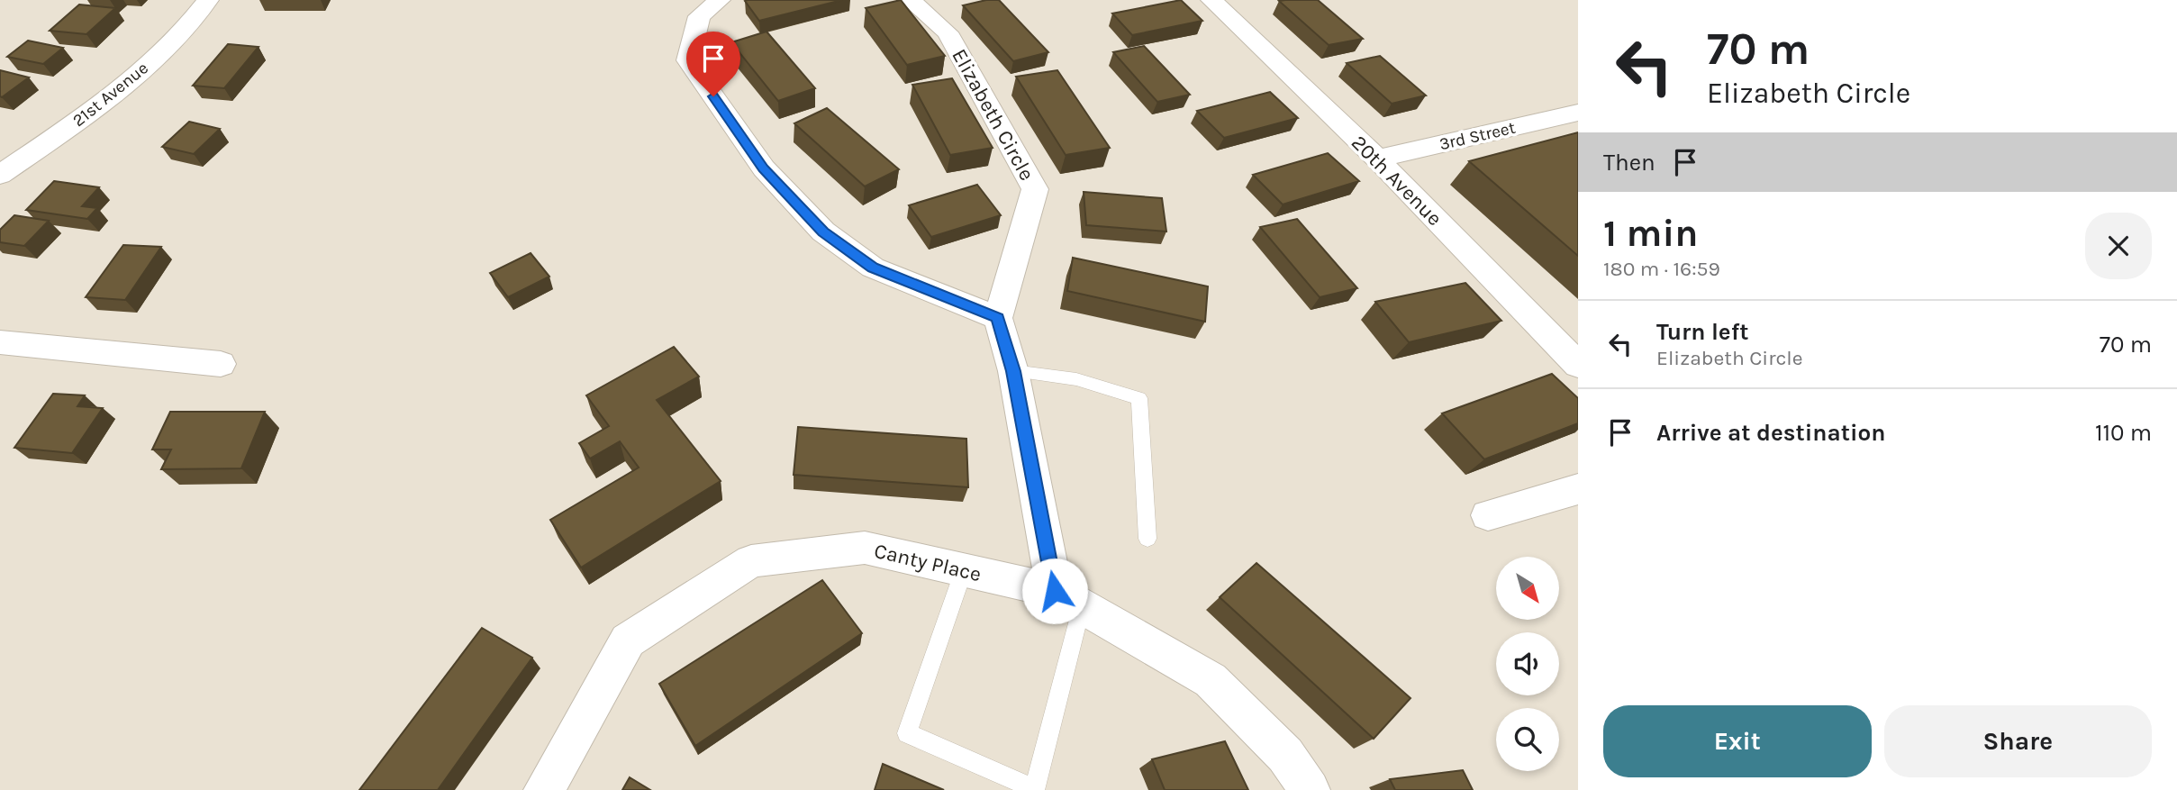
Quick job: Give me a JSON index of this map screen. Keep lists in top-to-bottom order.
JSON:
{
  "streets": {
    "street": [
      "21st Avenue",
      "Elizabeth Circle",
      "3rd Street",
      "20th Avenue",
      "Canty Place"
    ]
  },
  "crossings": [
    ["3rd Street", "20th Avenue"]
  ],
  "north": "bottom right",
  "page": {
    "turn": ["70 m", "Elizabeth Circle"],
    "then": "Then",
    "heading": ["1 min", "180 m · 16:59"],
    "list": [
      {
        "name": "Turn left",
        "note": "Elizabeth Circle",
        "value": "70 m"
      },
      {
        "name": "Arrive at destination",
        "value": "110 m"
      }
    ],
    "buttons": ["Exit", "Share"]
  }
}
